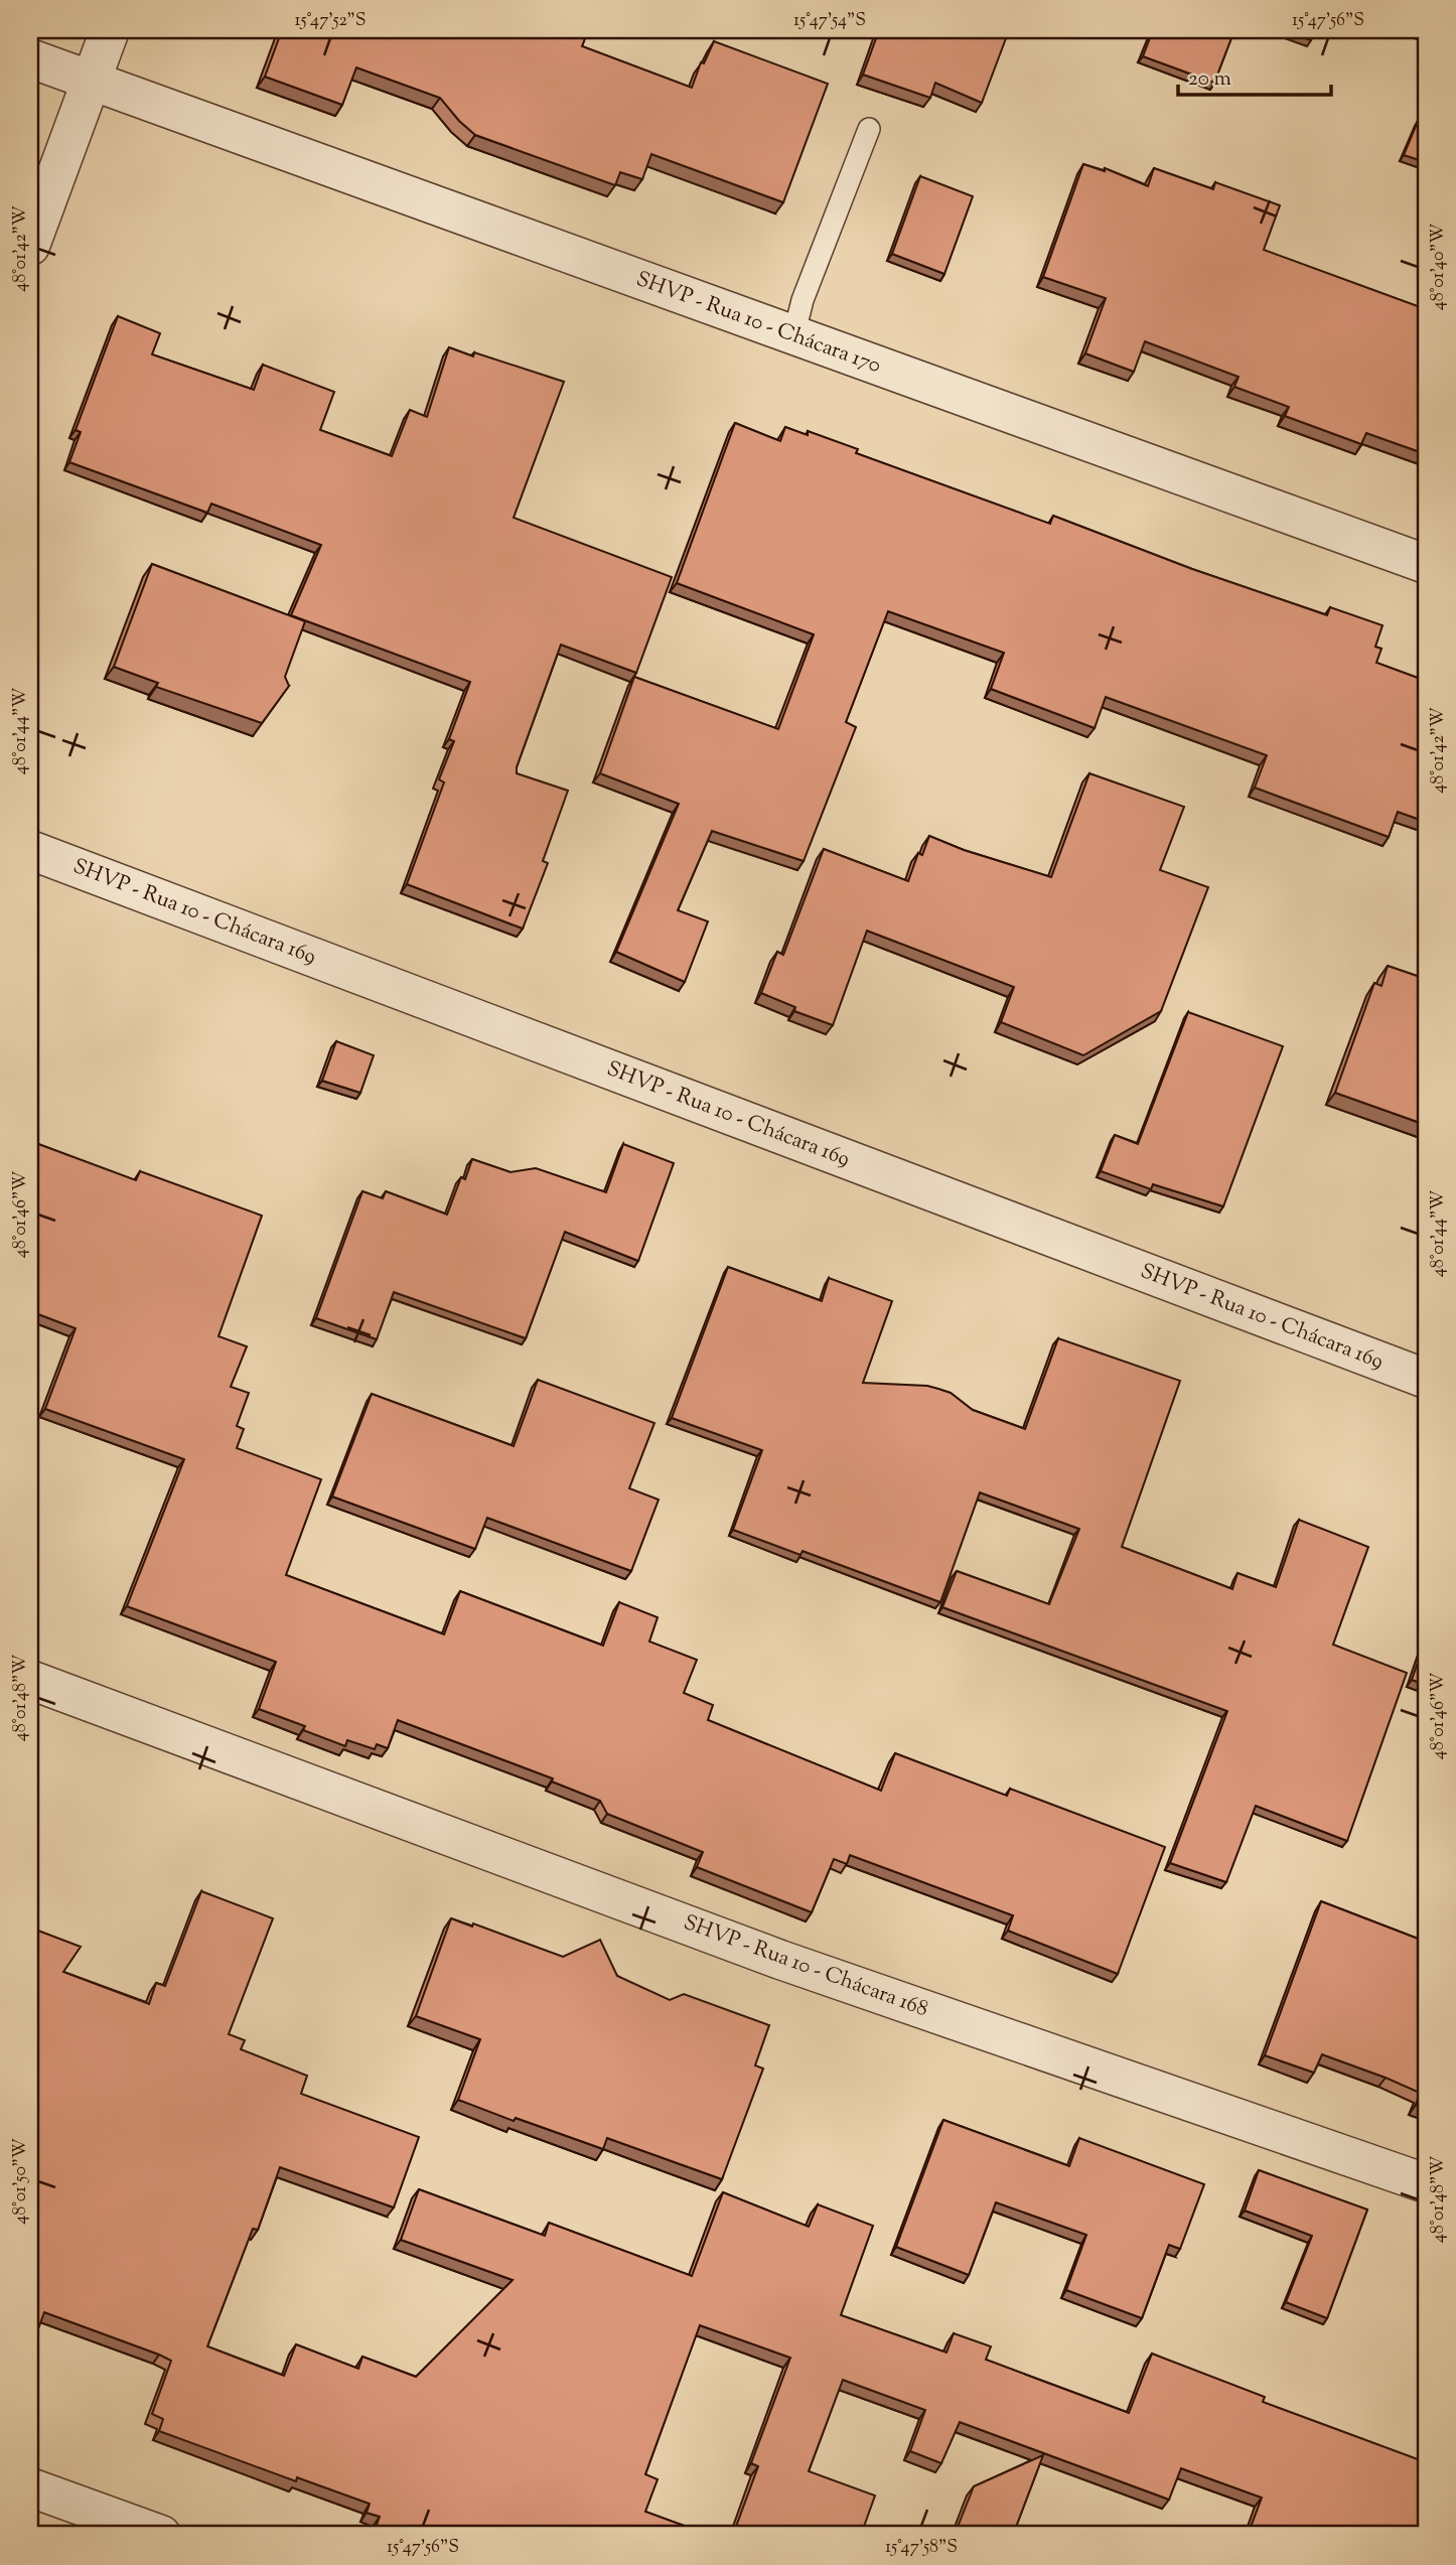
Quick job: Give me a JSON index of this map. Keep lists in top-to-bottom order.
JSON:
{
  "streets": {
    "street": ["SHVP - Rua 10 - Chácara 170", "SHVP - Rua 10 - Chácara 169", "SHVP - Rua 10 - Chácara 168"]
  },
  "scale_bar": "20 m",
  "coordinates": [
    "15°47'52\"S",
    "15°47'54\"S",
    "15°47'56\"S",
    "48°01'42\"W",
    "48°01'40\"W",
    "48°01'44\"W",
    "48°01'46\"W",
    "48°01'48\"W",
    "48°01'50\"W",
    "15°47'58\"S"
  ]
}
